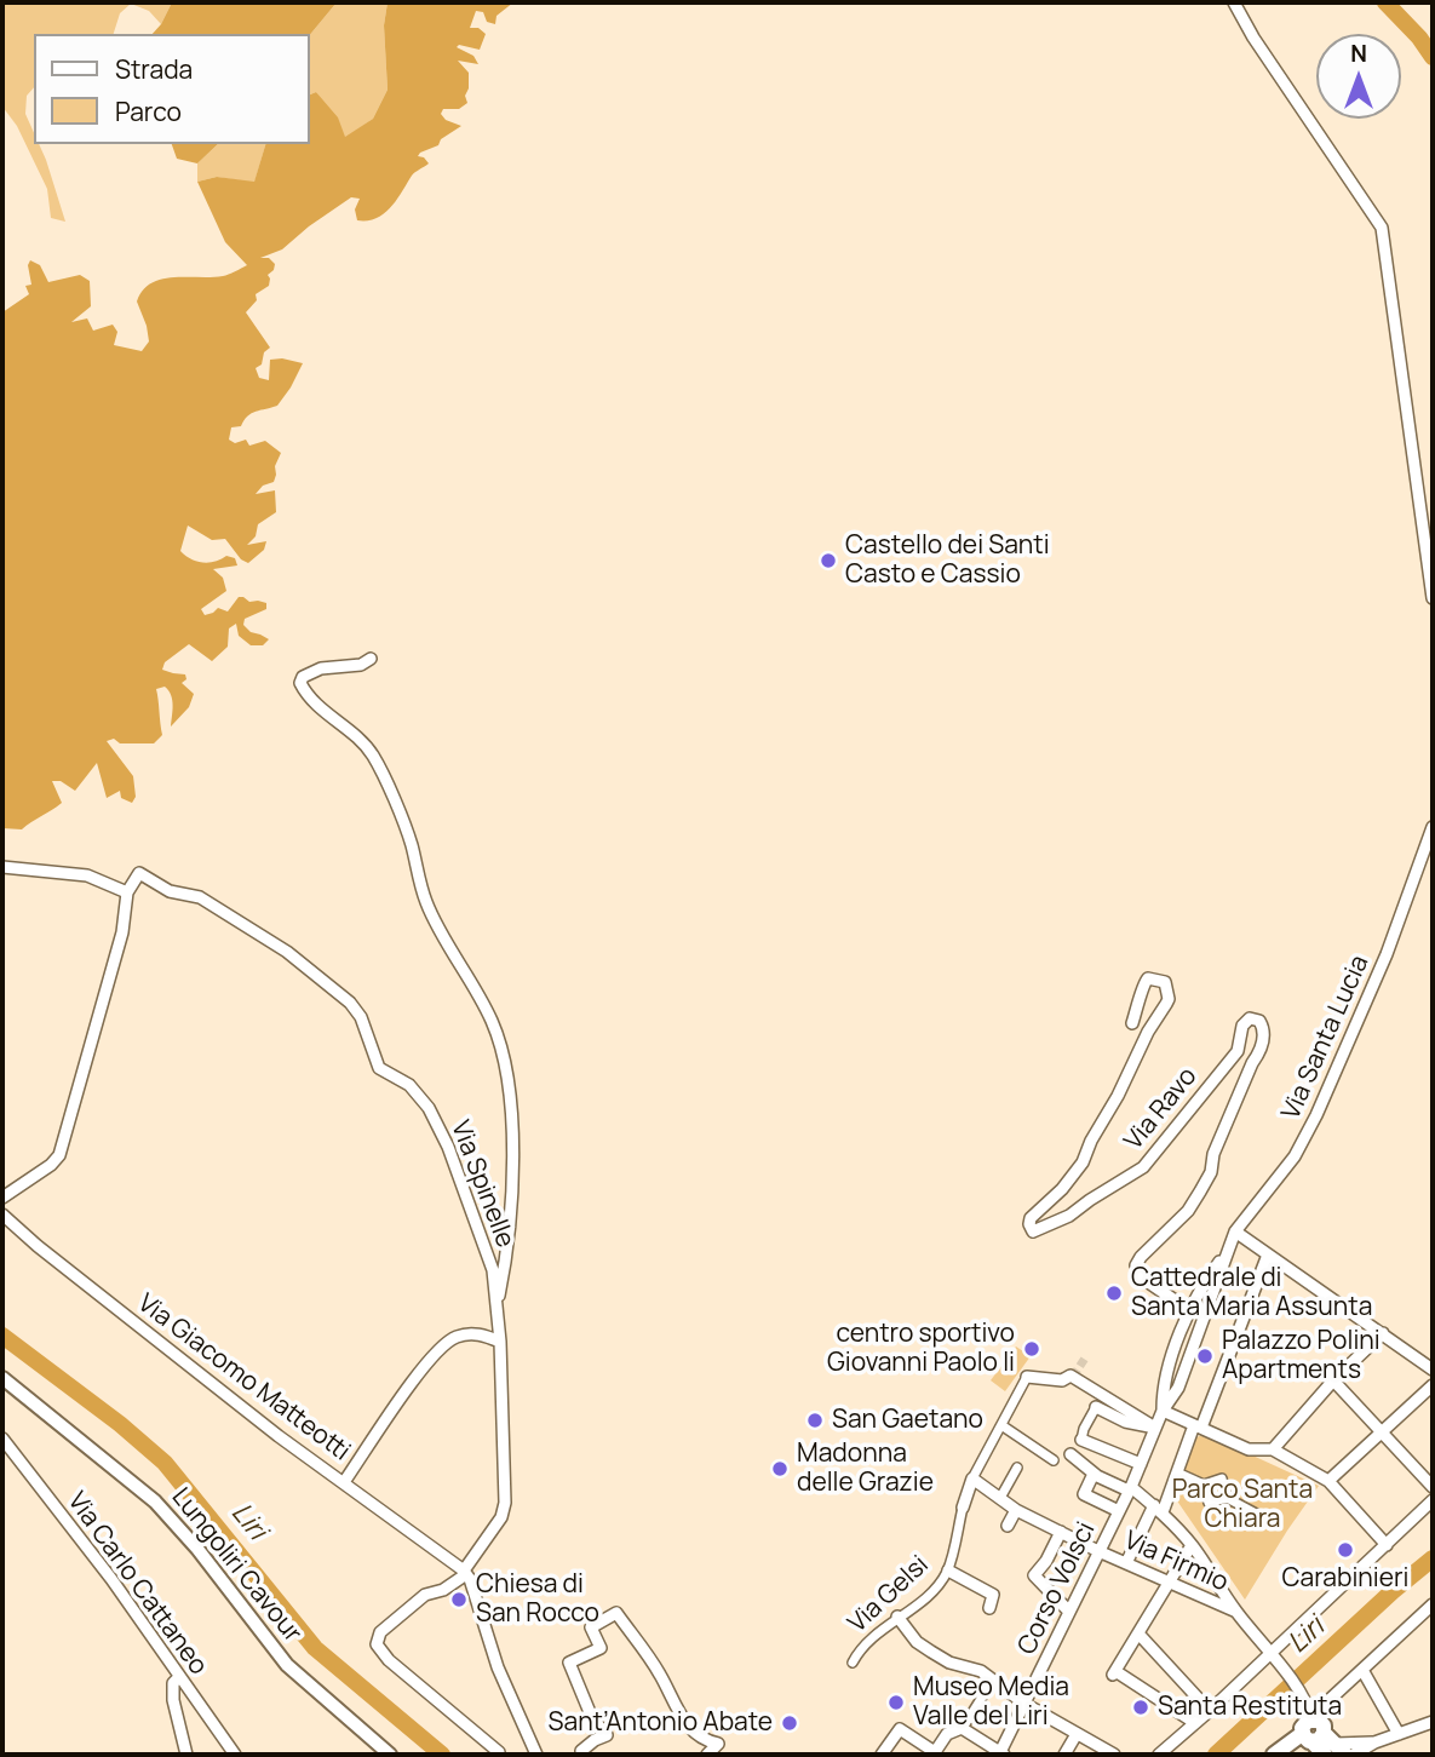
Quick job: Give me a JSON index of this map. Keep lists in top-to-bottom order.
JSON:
{
  "streets": {
    "street": [
      "Via Santa Lucia",
      "Via Ravo",
      "Via Spinelle",
      "Via Giacomo Matteotti",
      "Via Firmio",
      "Lungoliri Cavour",
      "Via Carlo Cattaneo",
      "Corso Volsci",
      "Via Gelsi"
    ]
  },
  "crossings": [
    ["Via Spinelle", "Via Giacomo Matteotti"],
    ["Via Firmio", "Corso Volsci"]
  ],
  "water": ["Liri"],
  "parks": ["Parco Santa Chiara"],
  "places": [
    "Castello dei Santi Casto e Cassio",
    "Cattedrale di Santa Maria Assunta",
    "centro sportivo Giovanni Paolo Ii",
    "Palazzo Polini Apartments",
    "San Gaetano",
    "Madonna delle Grazie",
    "Carabinieri",
    "Chiesa di San Rocco",
    "Museo Media Valle del Liri",
    "Santa Restituta",
    "Sant’Antonio Abate"
  ],
  "legend": ["Strada", "Parco"],
  "north": "top"
}
